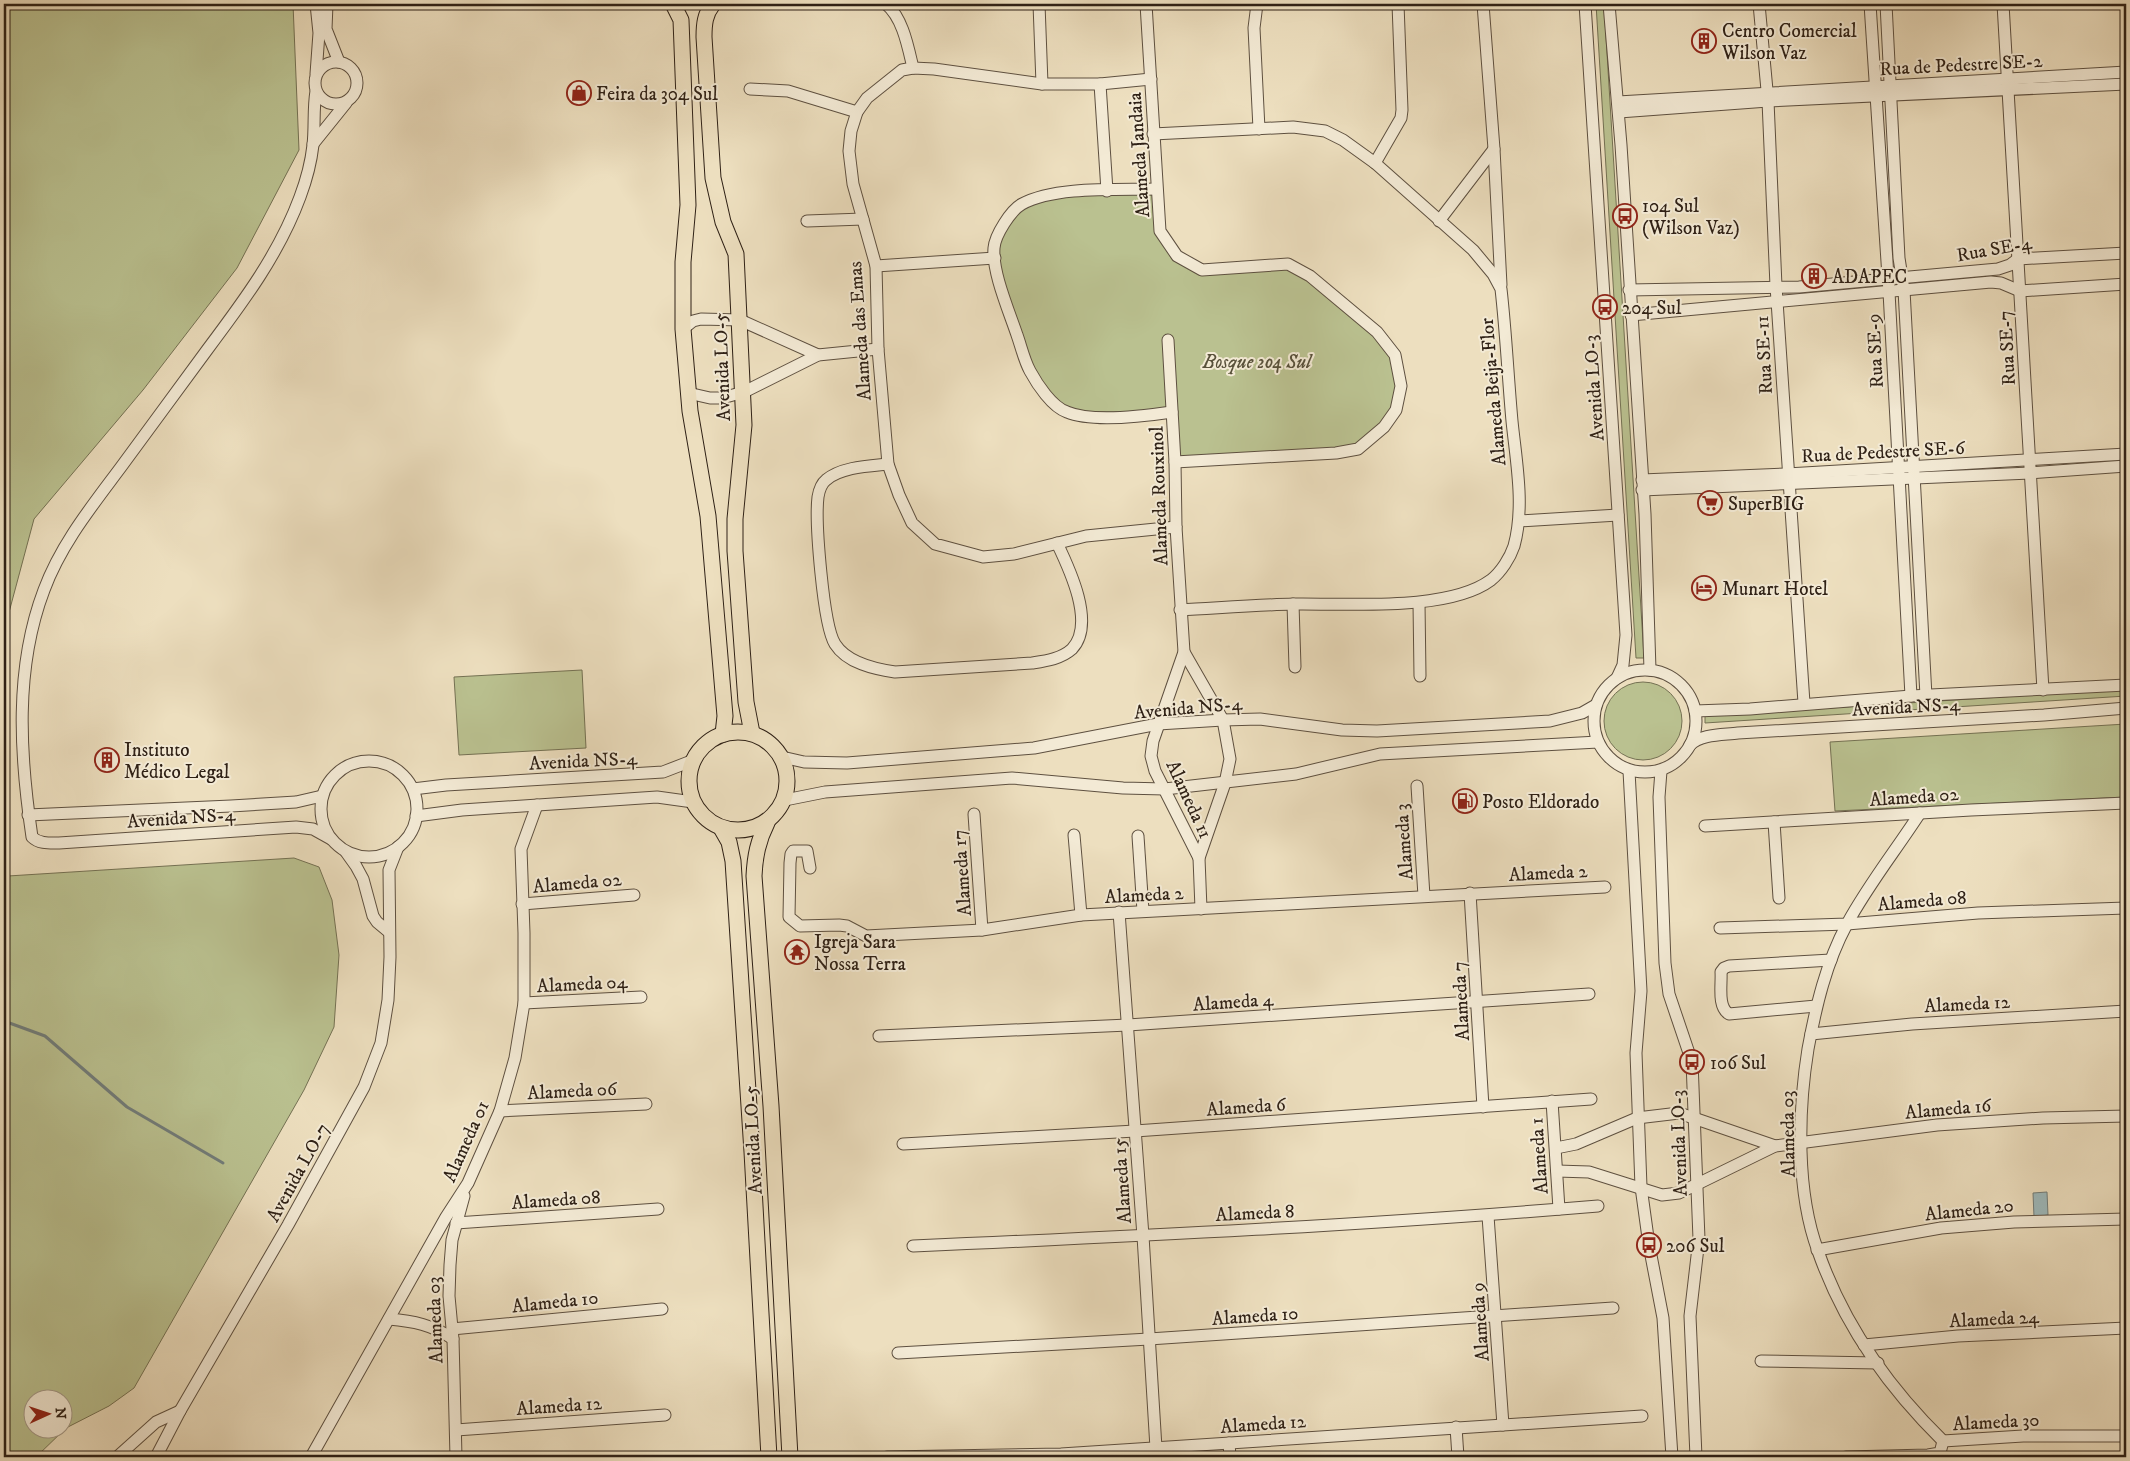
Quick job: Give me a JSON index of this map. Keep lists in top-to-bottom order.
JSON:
{
  "streets": {
    "main road": ["Avenida LO-5"],
    "street": [
      "Rua de Pedestre SE-2",
      "Alameda Jandaia",
      "Rua SE-4",
      "Alameda das Emas",
      "Rua SE-7",
      "Rua SE-9",
      "Rua SE-11",
      "Avenida LO-3",
      "Alameda Beija-Flor",
      "Rua de Pedestre SE-6",
      "Alameda Rouxinol",
      "Avenida NS-4",
      "Alameda 02",
      "Alameda 11",
      "Alameda 3",
      "Alameda 2",
      "Alameda 17",
      "Alameda 08",
      "Alameda 04",
      "Alameda 4",
      "Alameda 7",
      "Alameda 12",
      "Alameda 06",
      "Alameda 6",
      "Alameda 16",
      "Alameda 03",
      "Alameda 01",
      "Alameda 1",
      "Avenida LO-7",
      "Alameda 15",
      "Alameda 20",
      "Alameda 8",
      "Alameda 10",
      "Alameda 24",
      "Alameda 9",
      "Alameda 30"
    ]
  },
  "crossings": [
    ["Rua de Pedestre SE-2", "Rua SE-7"],
    ["Rua de Pedestre SE-2", "Rua SE-9"],
    ["Rua de Pedestre SE-2", "Rua SE-11"],
    ["Alameda Jandaia", "Alameda das Emas"],
    ["Alameda Jandaia", "Alameda Beija-Flor"],
    ["Alameda Jandaia", "Alameda Rouxinol"],
    ["Rua SE-4", "Rua SE-7"],
    ["Rua SE-4", "Rua SE-9"],
    ["Rua SE-4", "Rua SE-11"],
    ["Alameda das Emas", "Alameda Rouxinol"],
    ["Rua SE-7", "Rua de Pedestre SE-6"],
    ["Rua SE-7", "Avenida NS-4"],
    ["Rua SE-9", "Rua de Pedestre SE-6"],
    ["Rua SE-9", "Avenida NS-4"],
    ["Rua SE-11", "Rua de Pedestre SE-6"],
    ["Rua SE-11", "Avenida NS-4"],
    ["Avenida LO-5", "Avenida NS-4"],
    ["Avenida LO-3", "Avenida NS-4"],
    ["Avenida LO-3", "Alameda 16"],
    ["Alameda Beija-Flor", "Alameda Rouxinol"],
    ["Alameda Rouxinol", "Alameda 11"],
    ["Avenida NS-4", "Alameda 11"],
    ["Avenida NS-4", "Avenida LO-7"],
    ["Alameda 02", "Alameda 03"],
    ["Alameda 02", "Alameda 01"],
    ["Alameda 11", "Alameda 2"],
    ["Alameda 3", "Alameda 2"],
    ["Alameda 2", "Alameda 17"],
    ["Alameda 2", "Alameda 7"],
    ["Alameda 2", "Alameda 15"],
    ["Alameda 08", "Alameda 03"],
    ["Alameda 04", "Alameda 01"],
    ["Alameda 4", "Alameda 7"],
    ["Alameda 4", "Alameda 15"],
    ["Alameda 7", "Alameda 6"],
    ["Alameda 12", "Alameda 03"],
    ["Alameda 12", "Alameda 15"],
    ["Alameda 12", "Alameda 9"],
    ["Alameda 06", "Alameda 01"],
    ["Alameda 6", "Alameda 1"],
    ["Alameda 6", "Alameda 15"],
    ["Alameda 16", "Alameda 03"],
    ["Alameda 16", "Alameda 1"],
    ["Alameda 03", "Alameda 01"],
    ["Alameda 03", "Alameda 20"],
    ["Alameda 03", "Alameda 10"],
    ["Alameda 03", "Alameda 24"],
    ["Alameda 03", "Alameda 30"],
    ["Alameda 1", "Alameda 8"],
    ["Alameda 15", "Alameda 8"],
    ["Alameda 15", "Alameda 10"],
    ["Alameda 8", "Alameda 9"],
    ["Alameda 10", "Alameda 9"]
  ],
  "parks": ["Bosque 204 Sul"],
  "places": {
    "building": ["Centro Comercial Wilson Vaz", "ADAPEC", "Instituto Médico Legal"],
    "shop": ["Feira da 304 Sul"],
    "bus stop": [
      "104 Sul (Wilson Vaz)",
      "204 Sul",
      "106 Sul",
      "206 Sul"
    ],
    "supermarket": ["SuperBIG"],
    "hotel": ["Munart Hotel"],
    "fuel station": ["Posto Eldorado"],
    "temple": ["Igreja Sara Nossa Terra"]
  },
  "north": "right"
}
